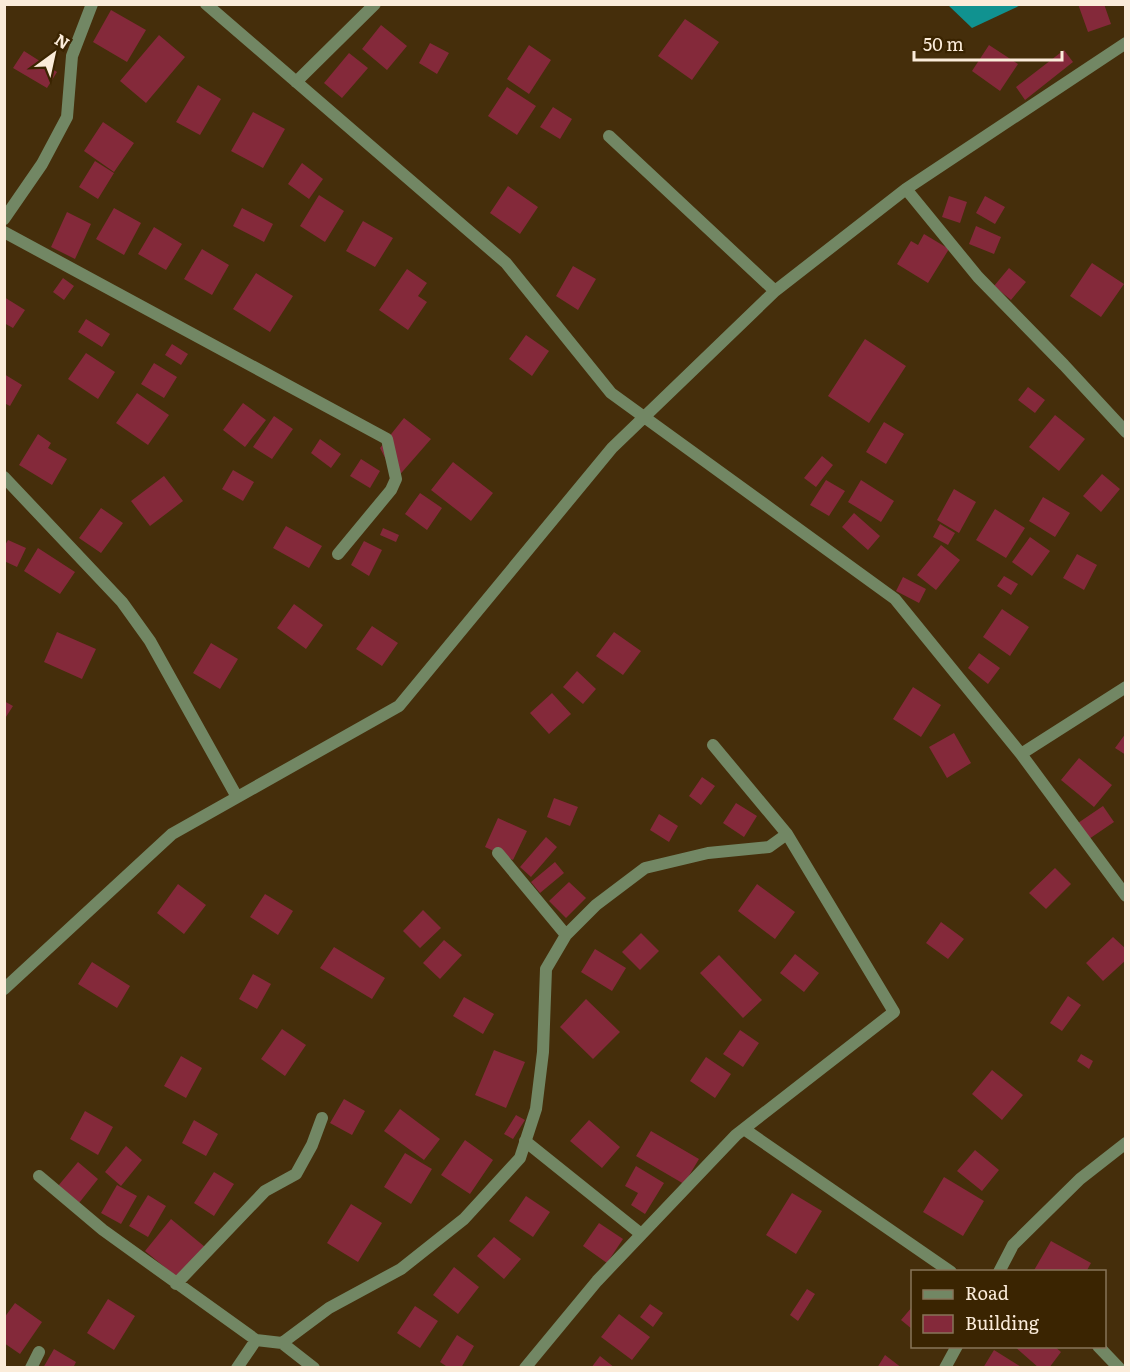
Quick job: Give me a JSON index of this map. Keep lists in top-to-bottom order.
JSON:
{
  "legend": ["Road", "Building"],
  "scale_bar": "50 m",
  "north": "top right"
}
